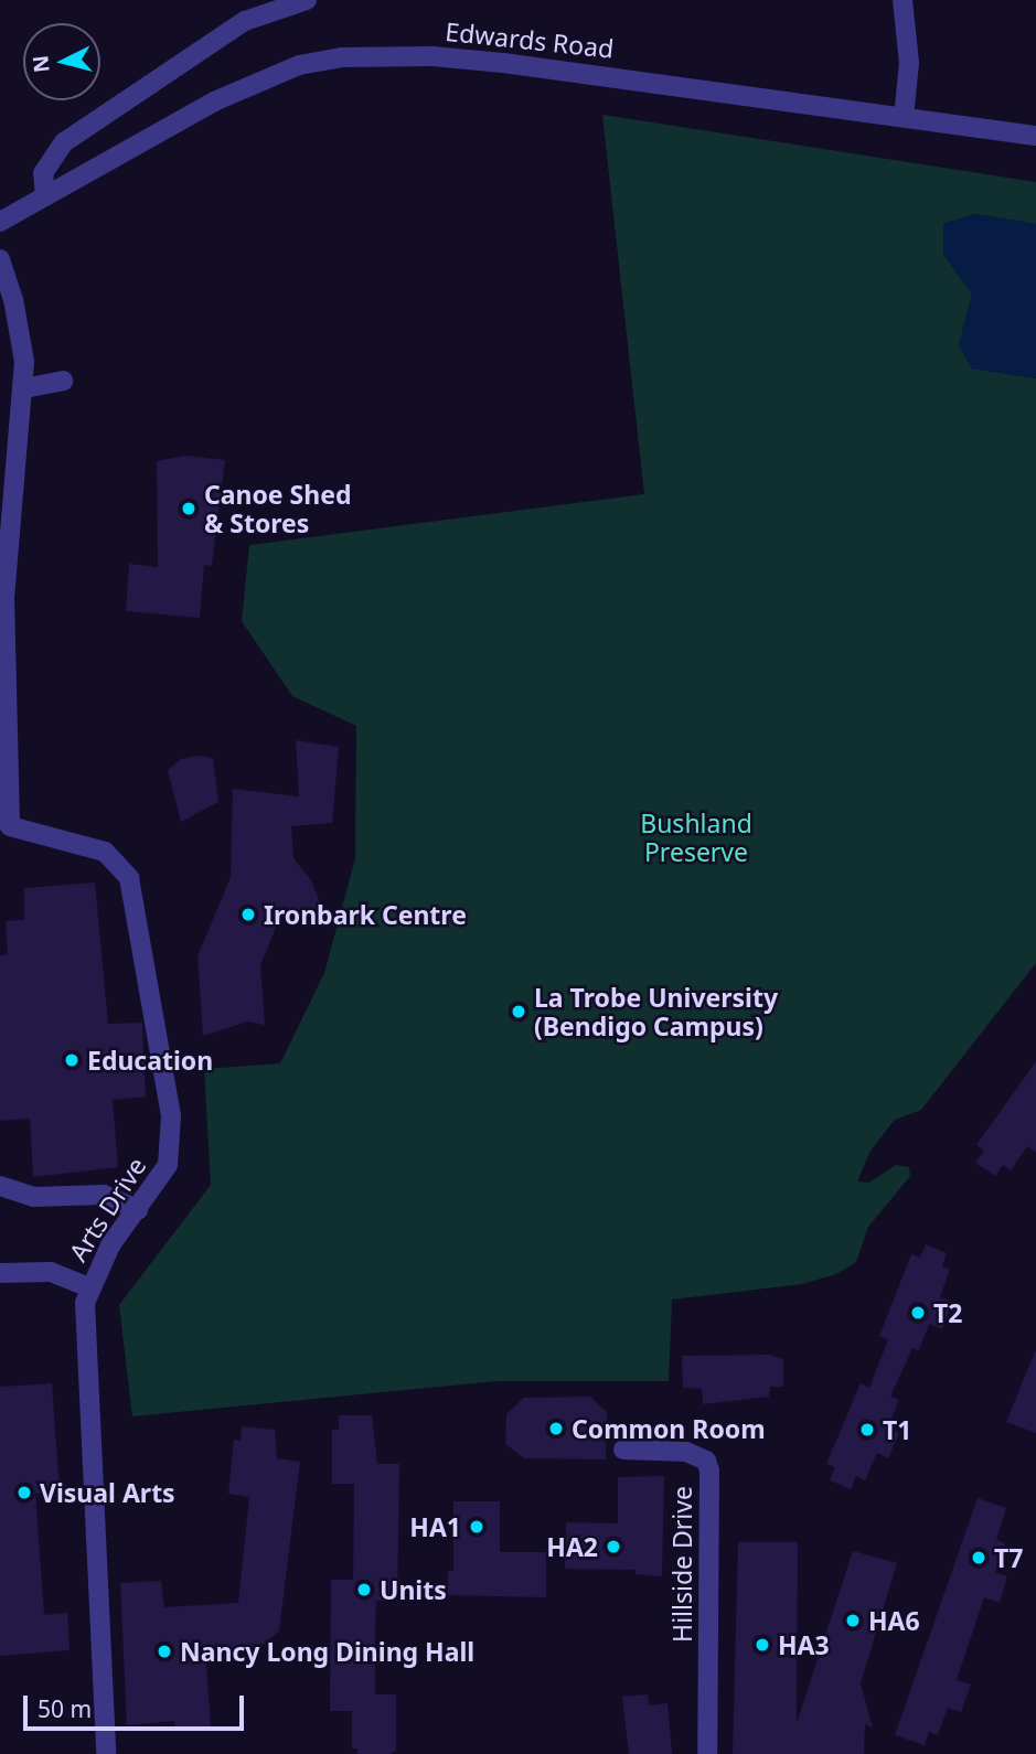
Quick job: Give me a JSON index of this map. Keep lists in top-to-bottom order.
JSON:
{
  "streets": {
    "street": ["Edwards Road", "Arts Drive", "Hillside Drive"]
  },
  "parks": ["Bushland Preserve"],
  "places": [
    "Canoe Shed & Stores",
    "Ironbark Centre",
    "La Trobe University (Bendigo Campus)",
    "Education",
    "T2",
    "Common Room",
    "T1",
    "Visual Arts",
    "HA1",
    "HA2",
    "T7",
    "Units",
    "HA6",
    "HA3",
    "Nancy Long Dining Hall"
  ],
  "scale_bar": "50 m",
  "north": "left"
}
